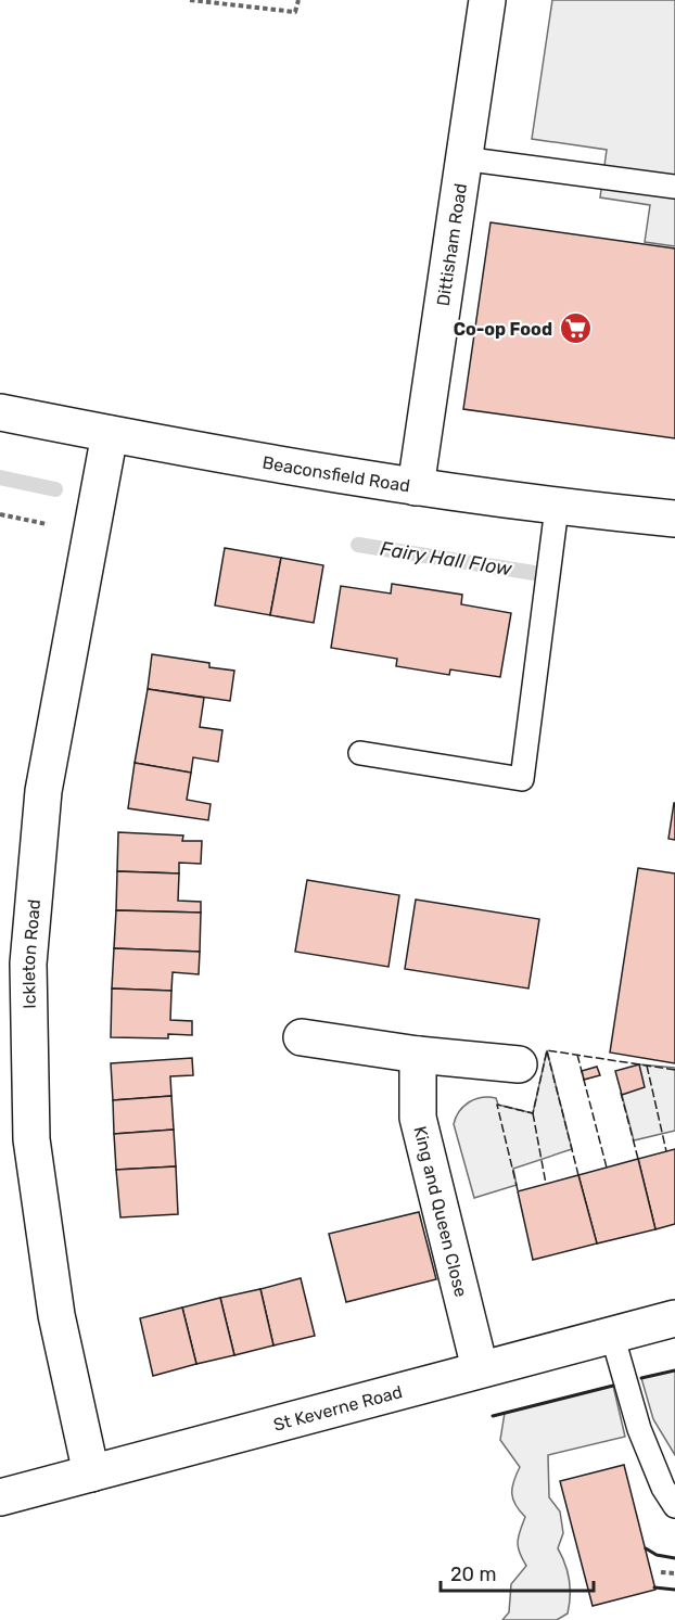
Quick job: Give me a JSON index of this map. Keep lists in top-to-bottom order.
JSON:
{
  "streets": {
    "street": [
      "Dittisham Road",
      "Beaconsfield Road",
      "Ickleton Road",
      "King and Queen Close",
      "St Keverne Road"
    ]
  },
  "crossings": [
    ["Dittisham Road", "Beaconsfield Road"],
    ["Beaconsfield Road", "Ickleton Road"],
    ["Ickleton Road", "St Keverne Road"],
    ["King and Queen Close", "St Keverne Road"]
  ],
  "water": ["Fairy Hall Flow"],
  "places": {
    "supermarket": ["Co-op Food"]
  },
  "scale_bar": "20 m"
}
